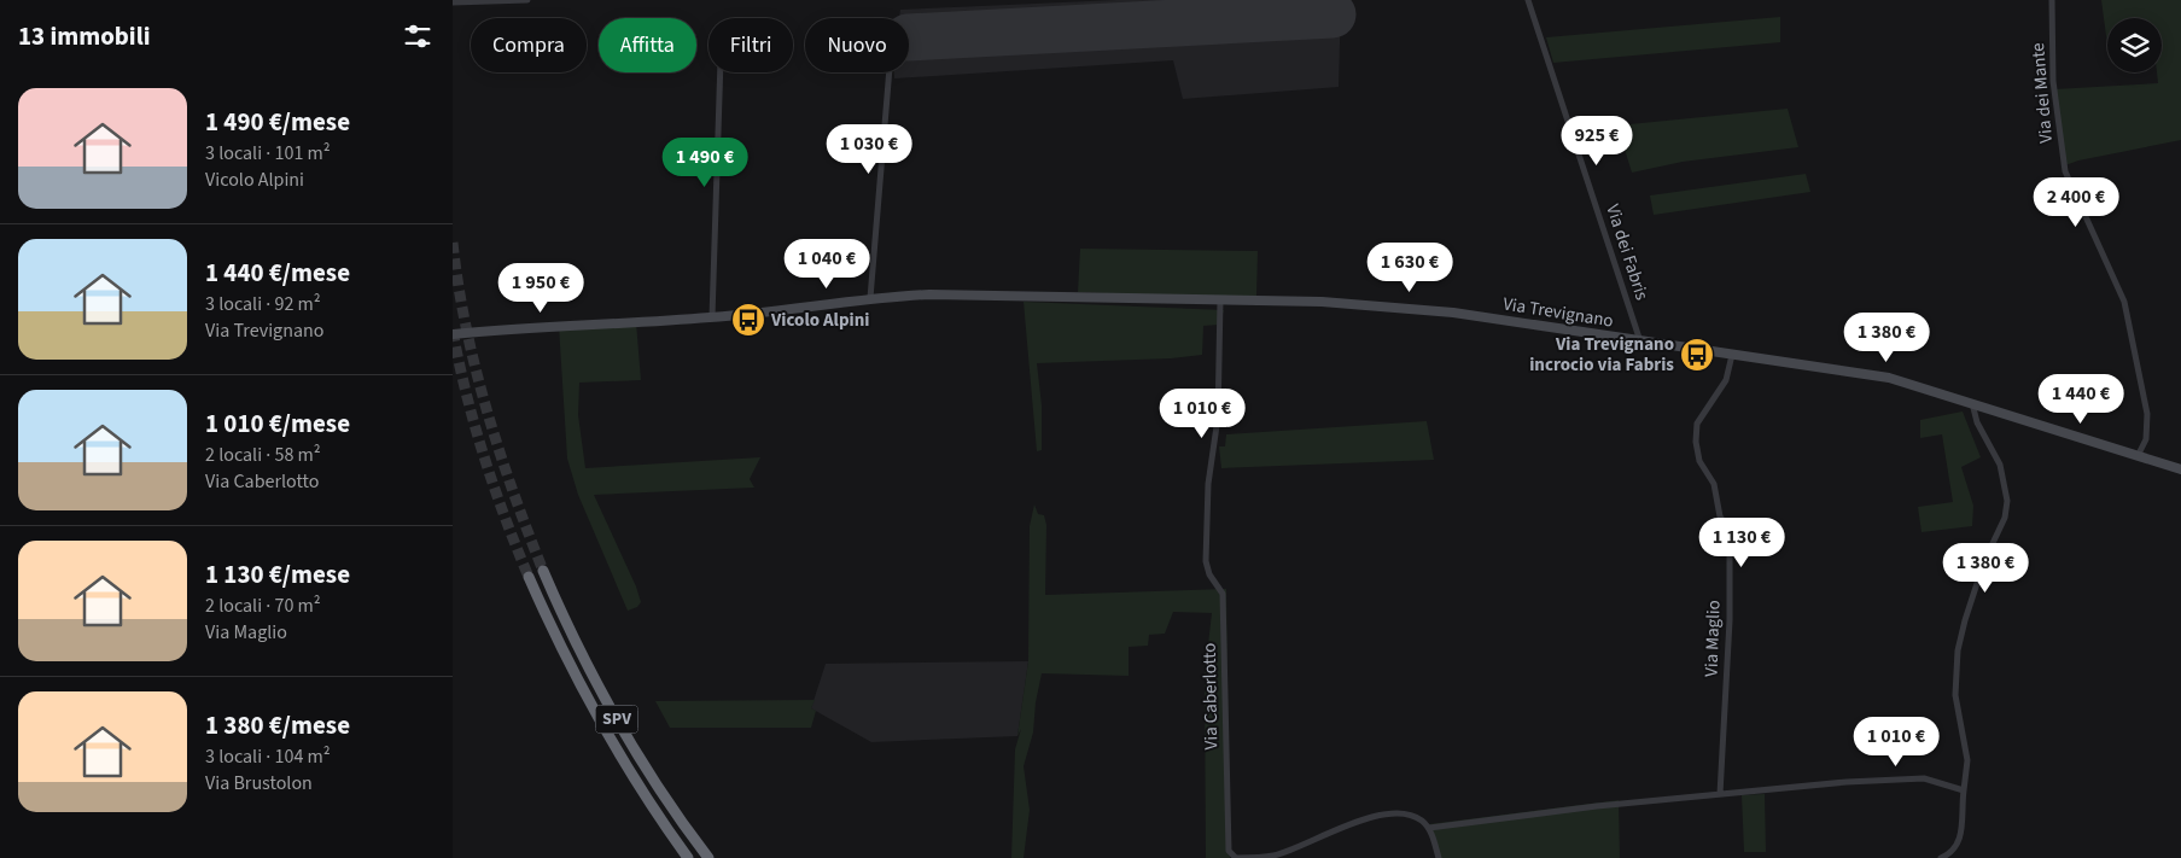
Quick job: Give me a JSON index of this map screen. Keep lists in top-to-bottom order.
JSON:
{
  "streets": {
    "highway": ["SPV"],
    "main road": ["Via Trevignano"],
    "street": [
      "Via dei Mante",
      "Via dei Fabris",
      "Via Maglio",
      "Via Caberlotto"
    ]
  },
  "crossings": [
    ["Via dei Mante", "Via Trevignano"],
    ["Via dei Fabris", "Via Trevignano"],
    ["Via Trevignano", "Via Maglio"],
    ["Via Trevignano", "Via Caberlotto"]
  ],
  "places": {
    "bus stop": ["Vicolo Alpini", "Via Trevignano incrocio via Fabris"]
  },
  "page": {
    "heading": "13 immobili",
    "chip": [
      "Compra",
      "Affitta",
      "Filtri",
      "Nuovo"
    ],
    "list": [
      {
        "name": "1 490 €/mese",
        "note": "3 locali · 101 m² · Vicolo Alpini"
      },
      {
        "name": "1 440 €/mese",
        "note": "3 locali · 92 m² · Via Trevignano"
      },
      {
        "name": "1 010 €/mese",
        "note": "2 locali · 58 m² · Via Caberlotto"
      },
      {
        "name": "1 130 €/mese",
        "note": "2 locali · 70 m² · Via Maglio"
      },
      {
        "name": "1 380 €/mese",
        "note": "3 locali · 104 m² · Via Brustolon"
      }
    ],
    "price": [
      "925 €",
      "1 030 €",
      "1 490 €",
      "2 400 €",
      "1 040 €",
      "1 630 €",
      "1 950 €",
      "1 380 €",
      "1 440 €",
      "1 010 €",
      "1 130 €",
      "1 380 €",
      "1 010 €"
    ]
  }
}
